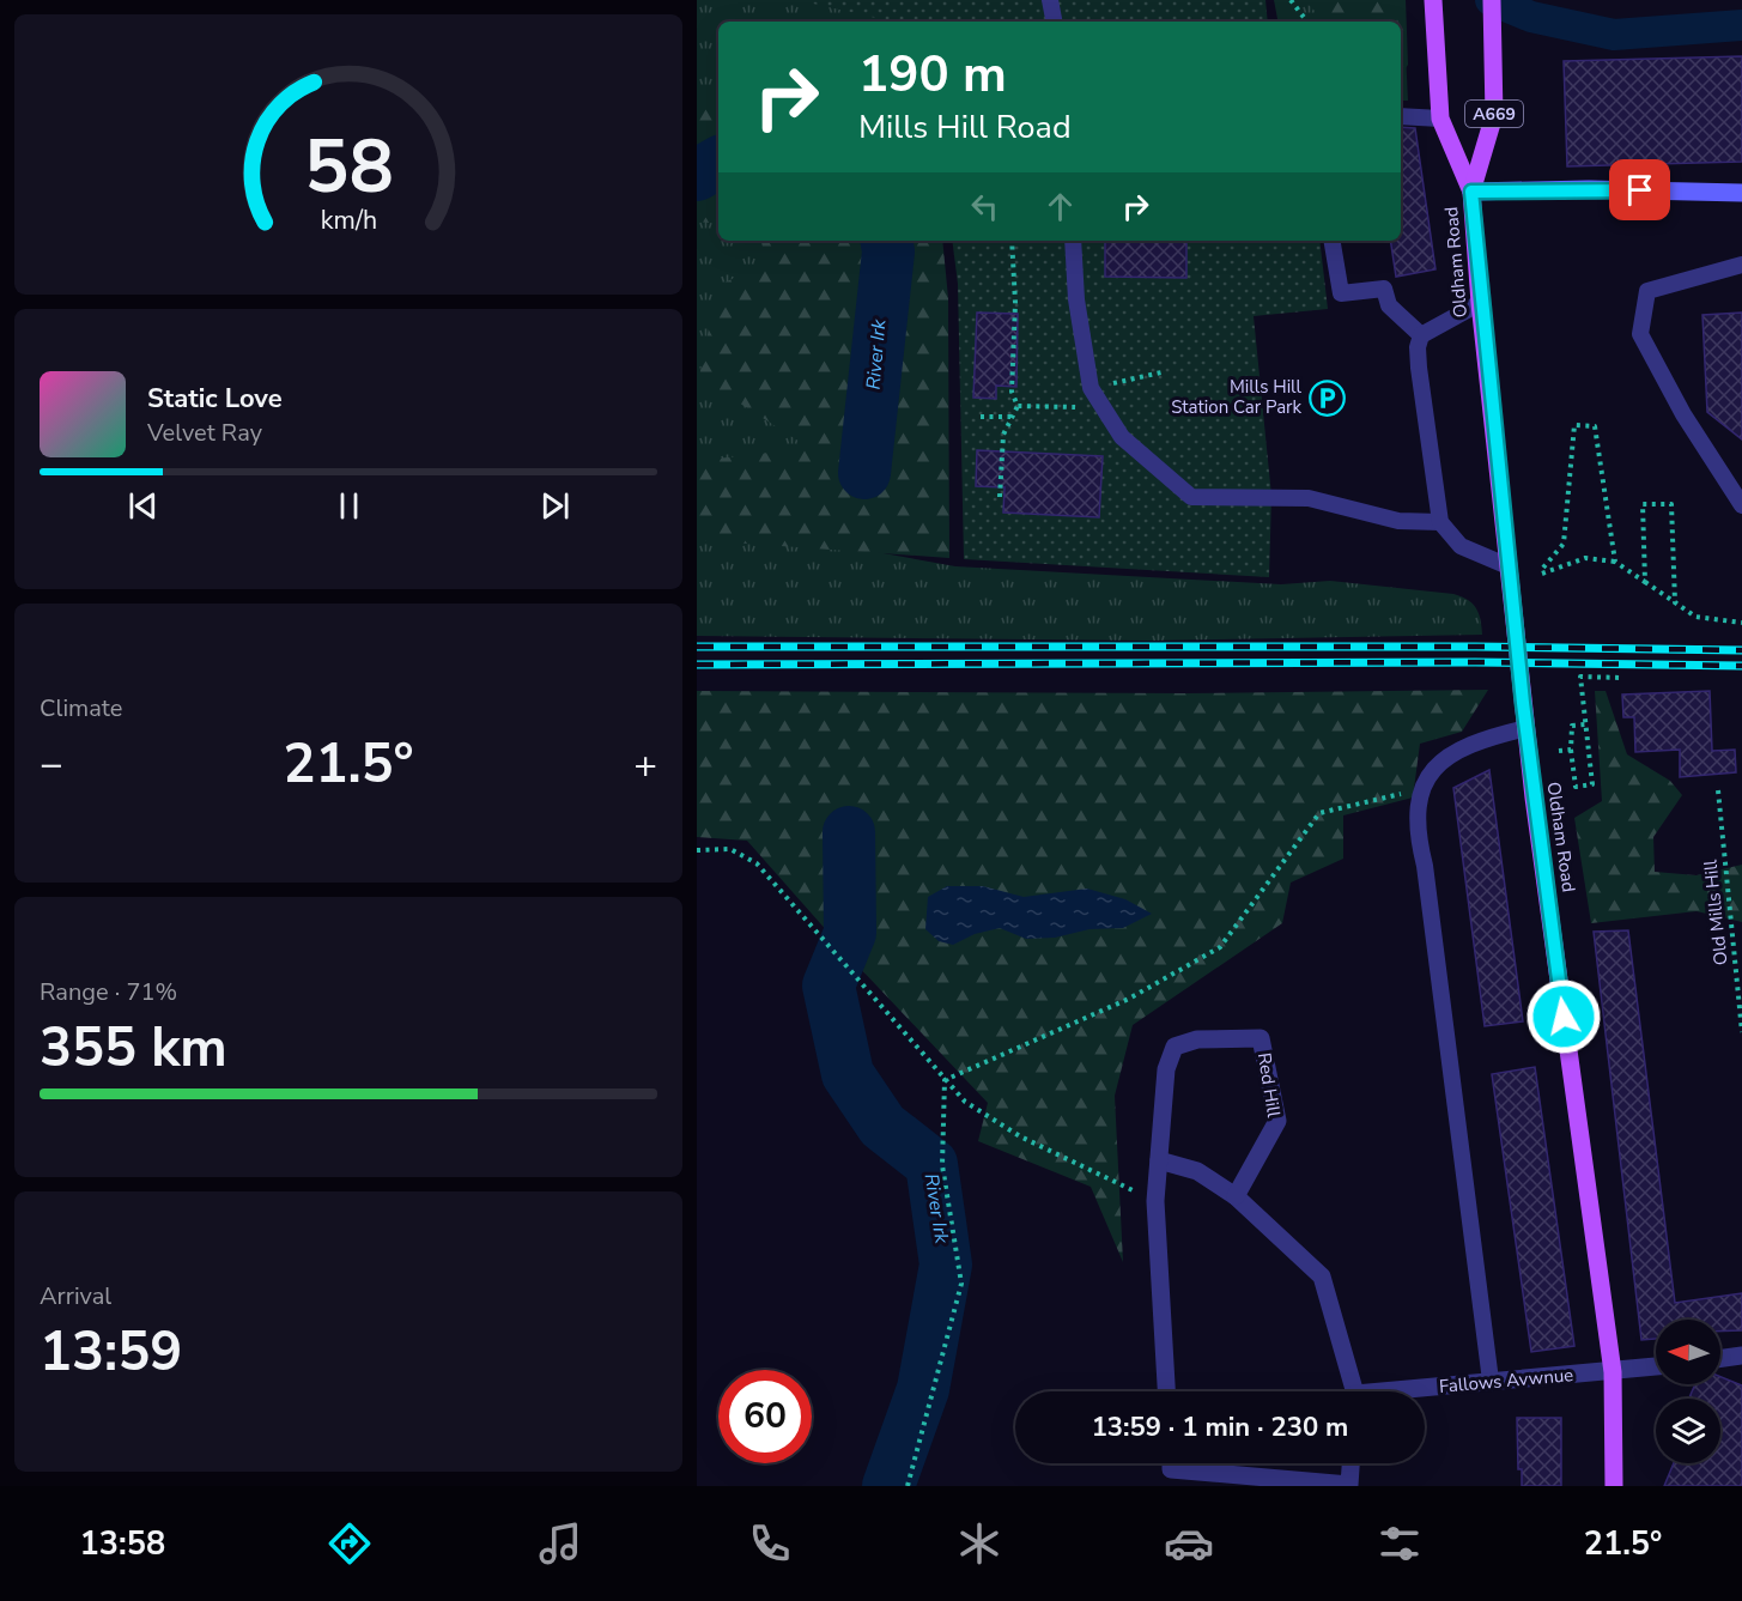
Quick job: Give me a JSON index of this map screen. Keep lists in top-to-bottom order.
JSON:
{
  "streets": {
    "main road": ["A669", "Oldham Road"],
    "street": ["Red Hill", "Fallows Avwnue"],
    "path": ["Old Mills Hill"]
  },
  "crossings": [
    ["A669", "Oldham Road"],
    ["Oldham Road", "Fallows Avwnue"]
  ],
  "water": ["River Irk"],
  "places": {
    "parking": ["Mills Hill Station Car Park"]
  },
  "north": "left",
  "page": {
    "turn": ["190 m", "Mills Hill Road"],
    "song": ["Static Love", "Velvet Ray"],
    "tile": [
      "Climate",
      ["Range · 71%", "355 km"],
      ["Arrival", "13:59"]
    ],
    "heat": ["−", "21.5°", "+"],
    "limit": "60",
    "trip": "13:59 · 1 min · 230 m",
    "tabs": ["13:58", "21.5°"],
    "gauge": ["58", "km/h"]
  }
}
